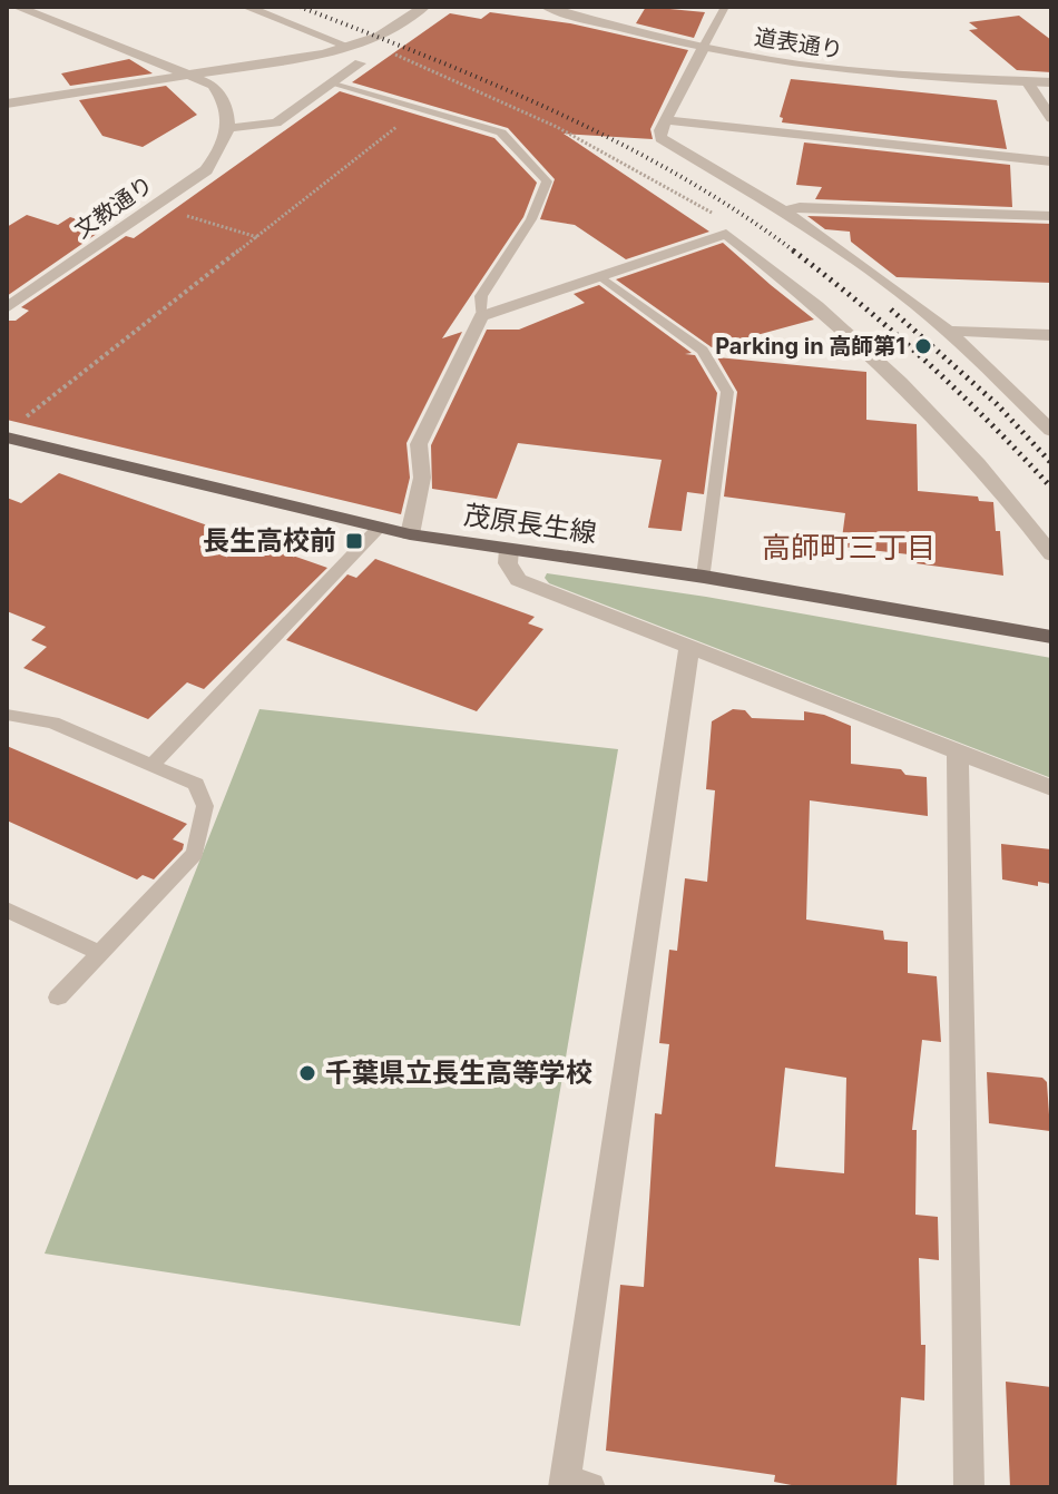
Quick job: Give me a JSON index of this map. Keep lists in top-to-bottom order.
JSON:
{
  "streets": {
    "main road": ["茂原長生線"],
    "street": ["道表通り", "文教通り"]
  },
  "districts": ["高師町三丁目"],
  "places": {
    "other": ["Parking in 高師第1", "千葉県立長生高等学校"],
    "transit": ["長生高校前"]
  }
}
